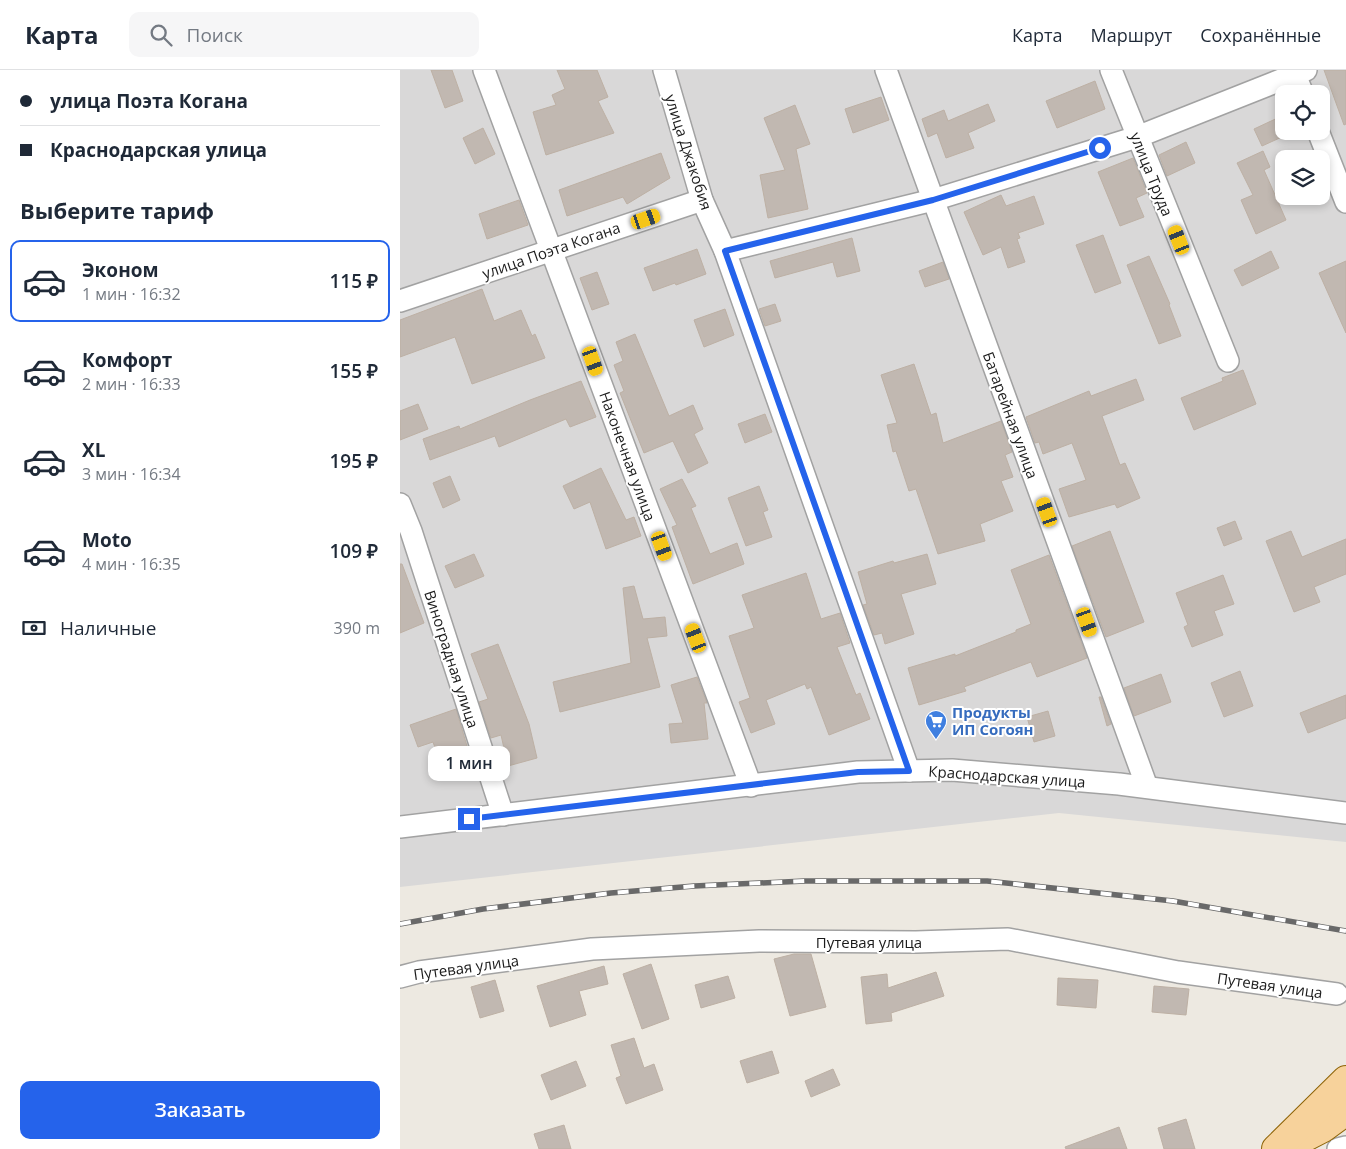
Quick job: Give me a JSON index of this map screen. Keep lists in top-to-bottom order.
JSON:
{
  "streets": {
    "street": [
      "улица Джакобия",
      "улица Труда",
      "улица Поэта Когана",
      "Батарейная улица",
      "Наконечная улица",
      "Виноградная улица",
      "Краснодарская улица",
      "Путевая улица"
    ]
  },
  "crossings": [
    ["улица Джакобия", "улица Поэта Когана"],
    ["улица Джакобия", "Краснодарская улица"],
    ["улица Поэта Когана", "Наконечная улица"],
    ["Батарейная улица", "Краснодарская улица"],
    ["Наконечная улица", "Краснодарская улица"],
    ["Виноградная улица", "Краснодарская улица"]
  ],
  "places": {
    "supermarket": ["Продукты ИП Согоян"]
  },
  "page": {
    "header": "Карта",
    "search": "Поиск",
    "nav": ["Карта", "Маршрут", "Сохранённые"],
    "banner": ["улица Поэта Когана", "Краснодарская улица"],
    "heading": "Выберите тариф",
    "list": [
      {
        "name": "Эконом",
        "note": "1 мин · 16:32",
        "value": "115 ₽"
      },
      {
        "name": "Комфорт",
        "note": "2 мин · 16:33",
        "value": "155 ₽"
      },
      {
        "name": "XL",
        "note": "3 мин · 16:34",
        "value": "195 ₽"
      },
      {
        "name": "Moto",
        "note": "4 мин · 16:35",
        "value": "109 ₽"
      }
    ],
    "pay": ["Наличные", "390 m"],
    "bubble": "1 мин",
    "buttons": "Заказать"
  }
}
